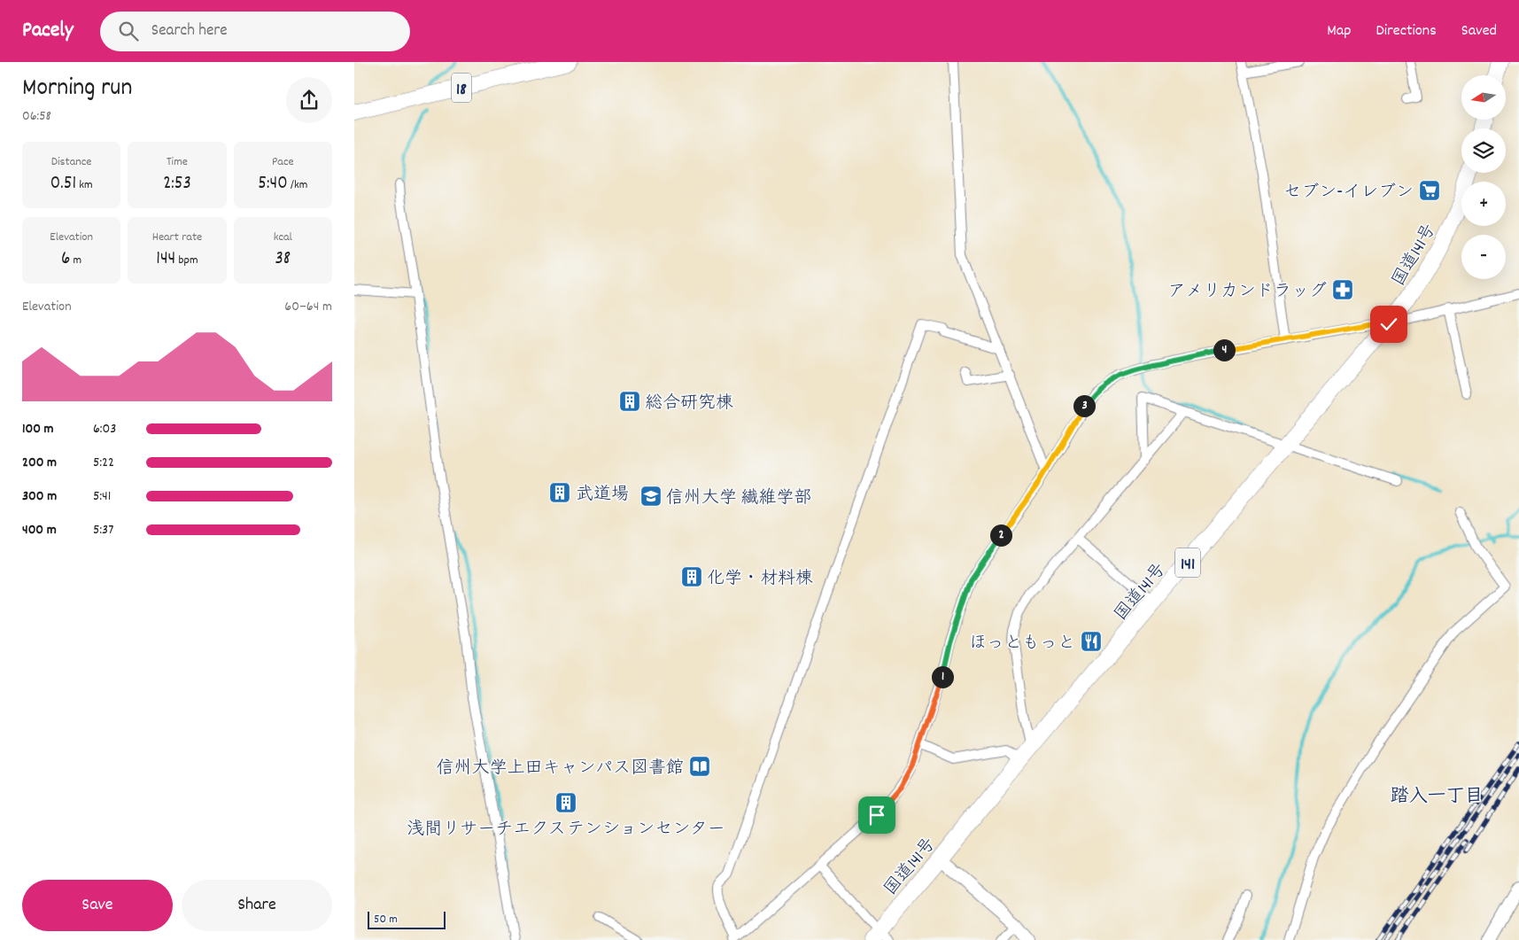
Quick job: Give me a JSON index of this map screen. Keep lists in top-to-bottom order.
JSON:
{
  "streets": {
    "highway": ["18", "国道141号", "141"]
  },
  "districts": ["踏入一丁目"],
  "places": {
    "supermarket": ["セブン-イレブン"],
    "pharmacy": ["アメリカンドラッグ"],
    "building": [
      "総合研究棟",
      "武道場",
      "化学・材料棟",
      "浅間リサーチエクステンションセンター"
    ],
    "school or university": ["信州大学 繊維学部"],
    "restaurant": ["ほっともっと"],
    "library": ["信州大学上田キャンパス図書館"]
  },
  "scale_bar": "50 m",
  "north": "left",
  "page": {
    "header": "Pacely",
    "search": "Search here",
    "nav": ["Map", "Directions", "Saved"],
    "heading": ["Morning run", "06:58"],
    "map_buttons": ["+", "−"],
    "stats": [
      ["Distance", "0.51 km"],
      ["Time", "2:53"],
      ["Pace", "5:40 /km"],
      ["Elevation", "6 m"],
      ["Heart rate", "144 bpm"],
      ["kcal", "38"]
    ],
    "chart": ["Elevation", "60–64 m"],
    "pins": [
      "4",
      "3",
      "2",
      "1"
    ],
    "list": [
      {
        "name": "100 m",
        "note": "6:03"
      },
      {
        "name": "200 m",
        "note": "5:22"
      },
      {
        "name": "300 m",
        "note": "5:41"
      },
      {
        "name": "400 m",
        "note": "5:37"
      }
    ],
    "buttons": ["Save", "Share"],
    "scale": "50 m"
  }
}
